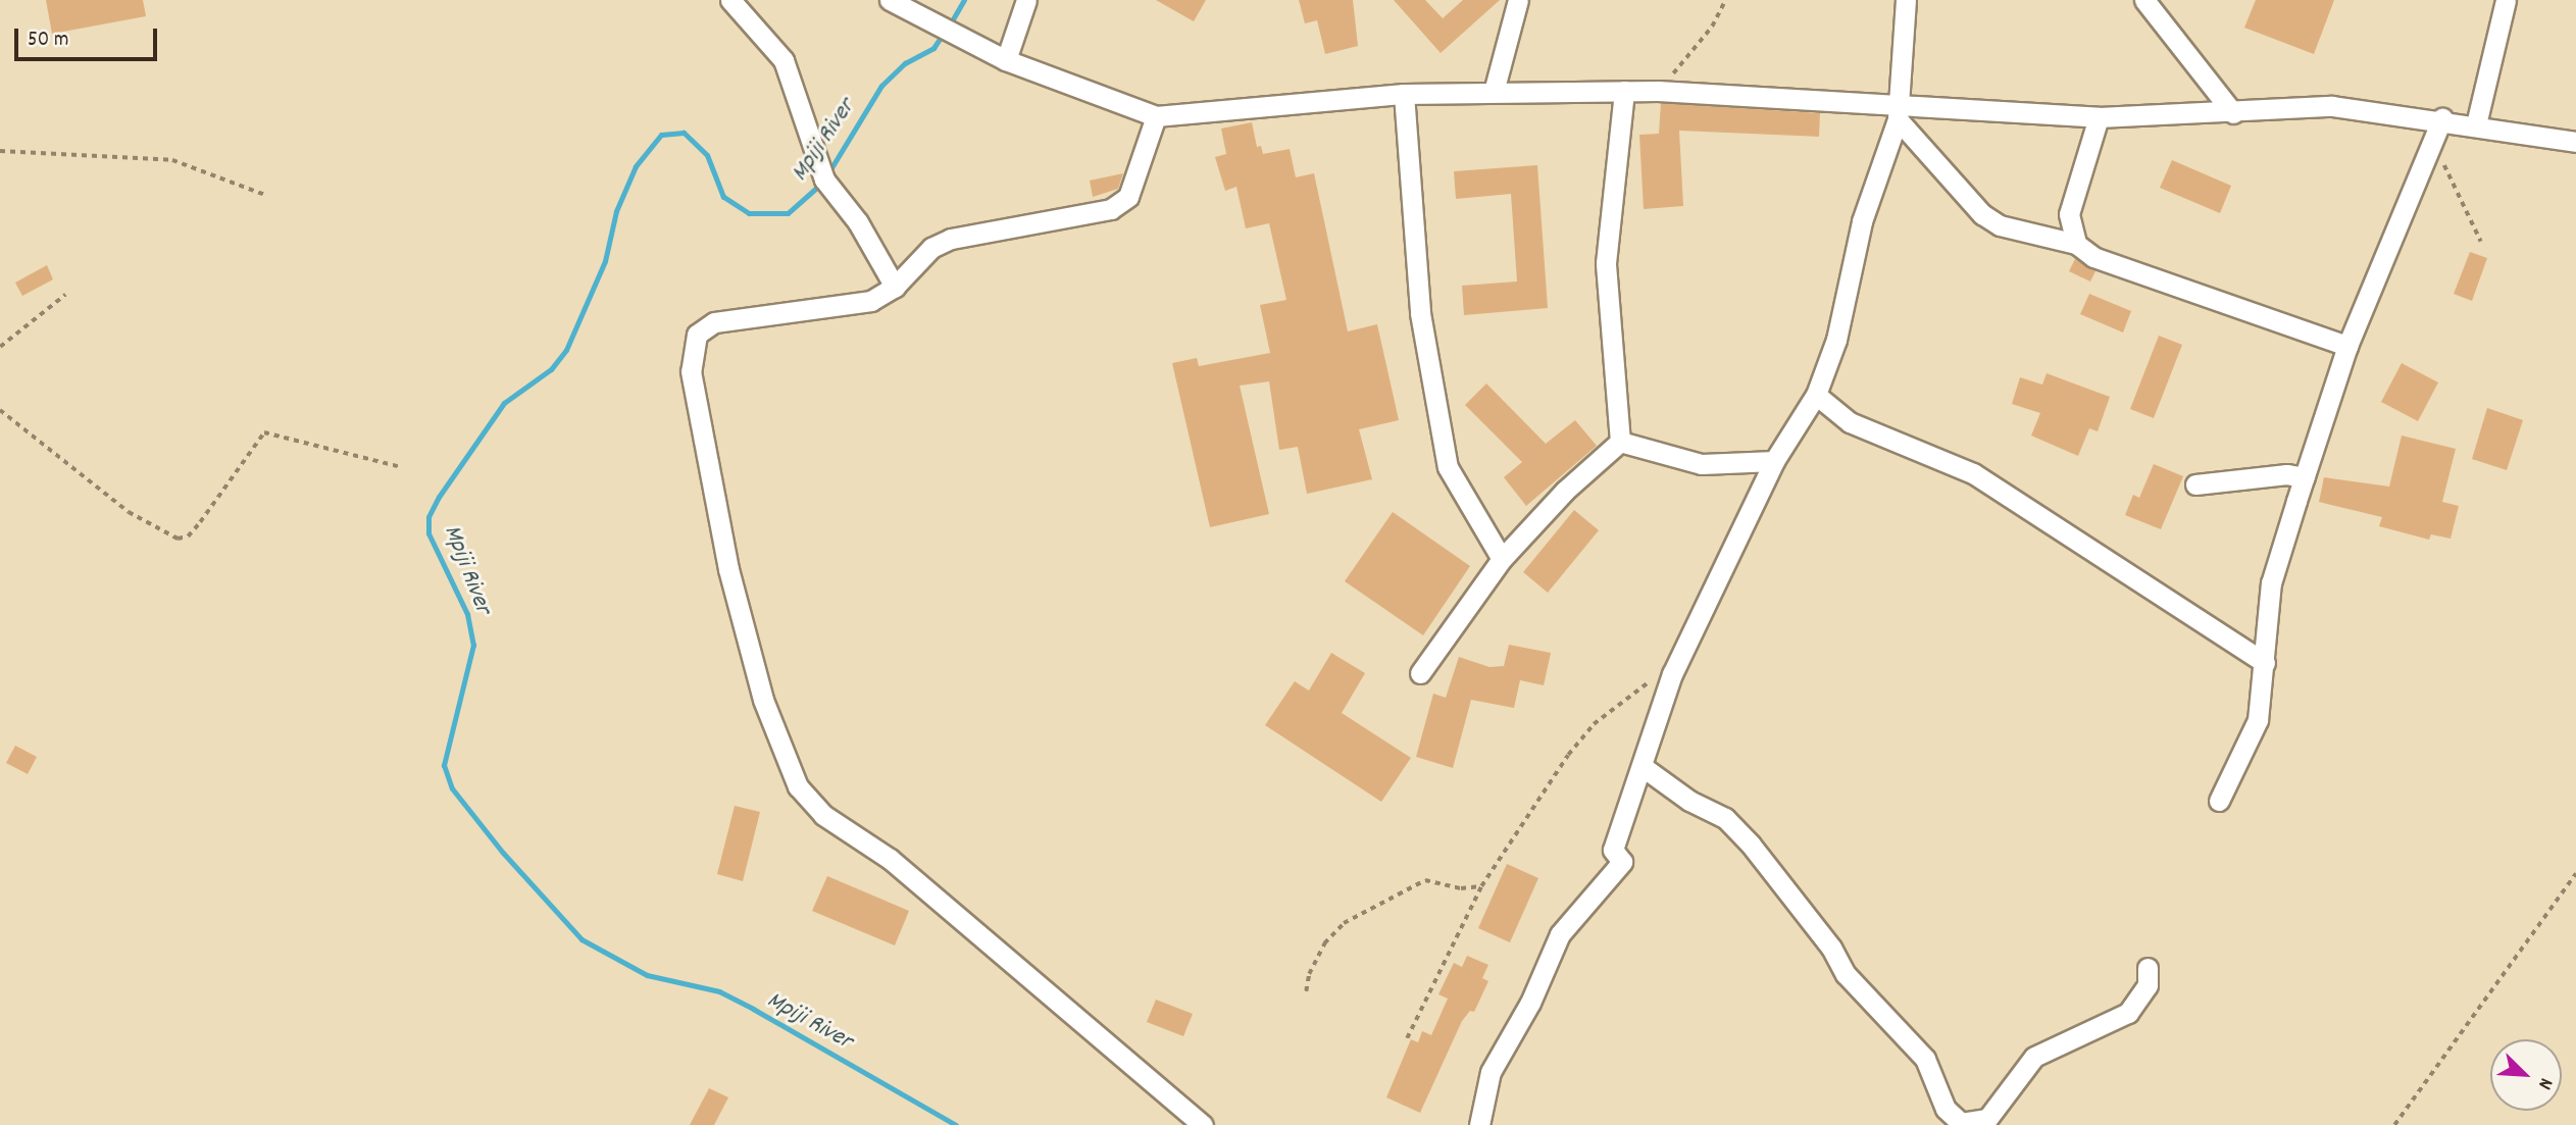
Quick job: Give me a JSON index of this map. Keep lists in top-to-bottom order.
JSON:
{
  "water": ["Mpiji River"],
  "scale_bar": "50 m",
  "north": "bottom right"
}
